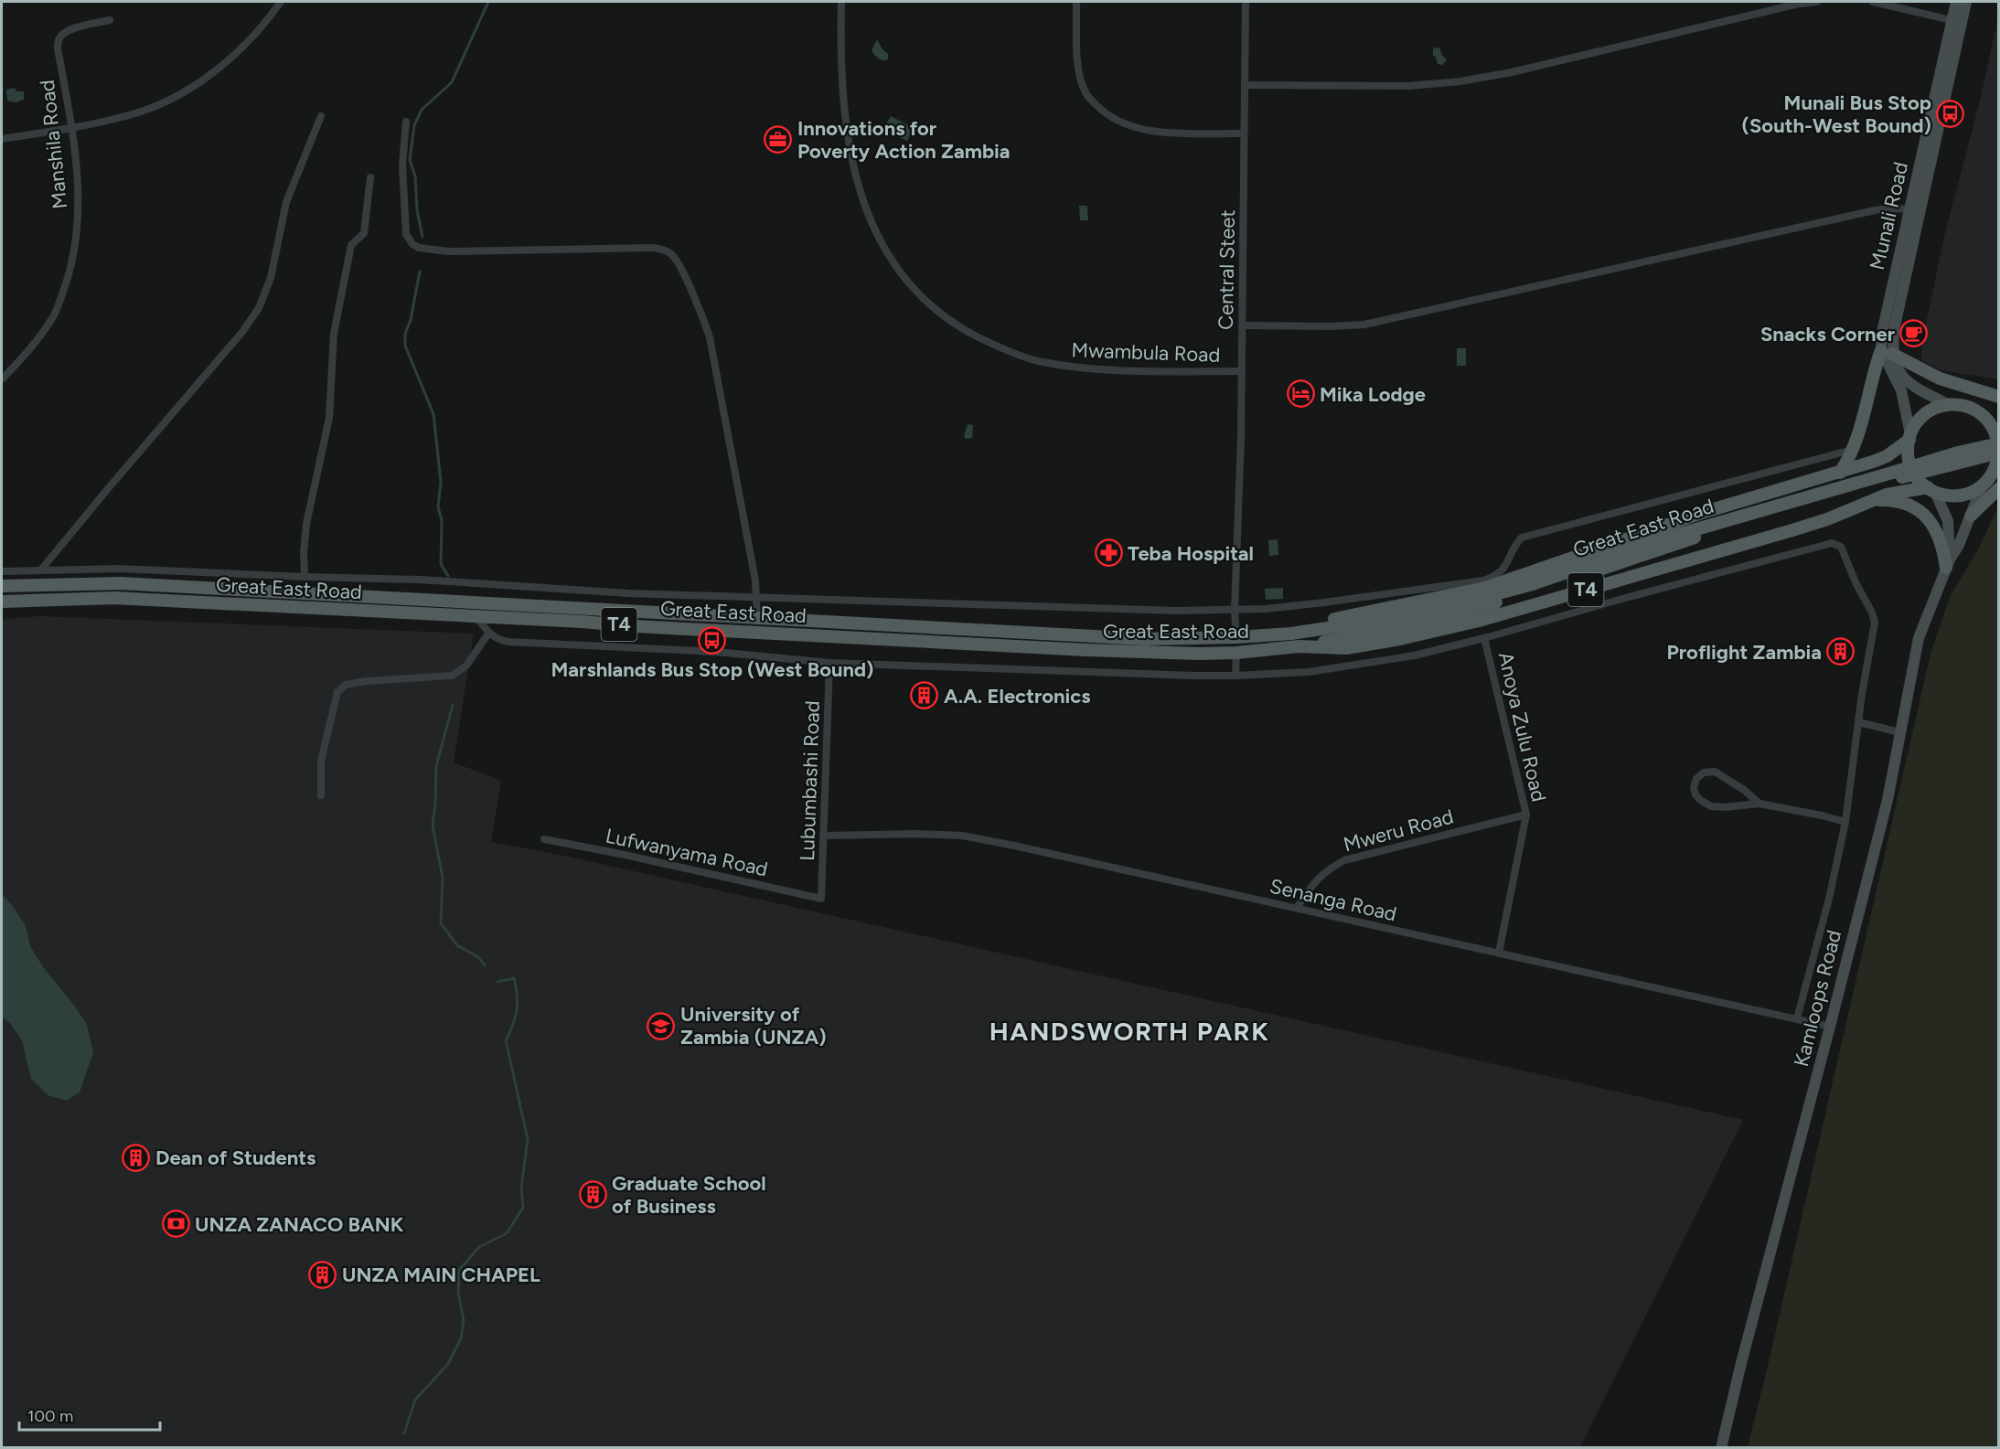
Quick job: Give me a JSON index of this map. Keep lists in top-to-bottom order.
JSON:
{
  "streets": {
    "main road": [
      "Munali Road",
      "Great East Road",
      "T4",
      "Kamloops Road"
    ],
    "street": [
      "Manshila Road",
      "Central Steet",
      "Mwambula Road",
      "Anoya Zulu Road",
      "Lubumbashi Road",
      "Mweru Road",
      "Lufwanyama Road",
      "Senanga Road"
    ]
  },
  "crossings": [
    ["Central Steet", "Mwambula Road"],
    ["Central Steet", "Great East Road"],
    ["Great East Road", "Kamloops Road"],
    ["Anoya Zulu Road", "Mweru Road"],
    ["Anoya Zulu Road", "Senanga Road"],
    ["Lubumbashi Road", "Lufwanyama Road"],
    ["Lubumbashi Road", "Senanga Road"],
    ["Mweru Road", "Senanga Road"],
    ["Senanga Road", "Kamloops Road"]
  ],
  "districts": ["HANDSWORTH PARK"],
  "places": {
    "bus stop": ["Munali Bus Stop (South-West Bound)", "Marshlands Bus Stop (West Bound)"],
    "office": ["Innovations for Poverty Action Zambia"],
    "cafe": ["Snacks Corner"],
    "hotel": ["Mika Lodge"],
    "pharmacy": ["Teba Hospital"],
    "building": [
      "Proflight Zambia",
      "A.A. Electronics",
      "Dean of Students",
      "Graduate School of Business",
      "UNZA MAIN CHAPEL"
    ],
    "school or university": ["University of Zambia (UNZA)"],
    "bank": ["UNZA ZANACO BANK"]
  },
  "scale_bar": "100 m"
}
